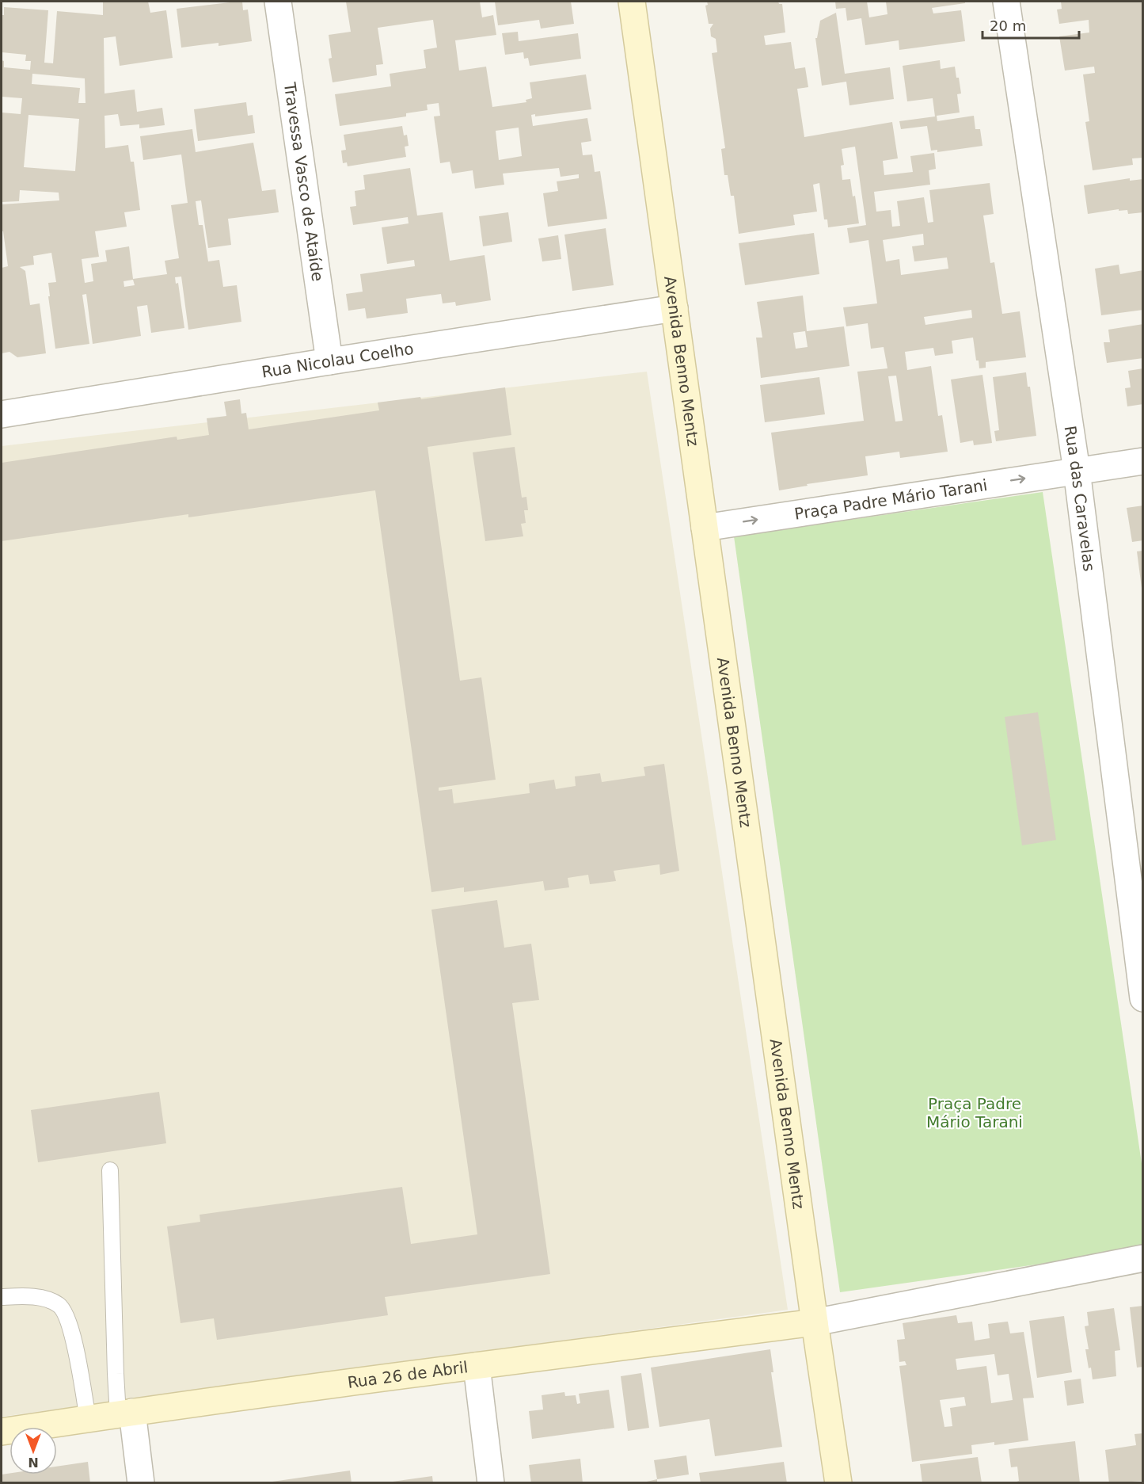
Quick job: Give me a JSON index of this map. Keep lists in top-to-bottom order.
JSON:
{
  "streets": {
    "street": [
      "Travessa Vasco de Ataíde",
      "Rua Nicolau Coelho",
      "Avenida Benno Mentz",
      "Praça Padre Mário Tarani",
      "Rua das Caravelas",
      "Rua 26 de Abril"
    ]
  },
  "crossings": [
    ["Travessa Vasco de Ataíde", "Rua Nicolau Coelho"],
    ["Rua Nicolau Coelho", "Avenida Benno Mentz"],
    ["Avenida Benno Mentz", "Praça Padre Mário Tarani"],
    ["Avenida Benno Mentz", "Rua 26 de Abril"],
    ["Praça Padre Mário Tarani", "Rua das Caravelas"]
  ],
  "one_way": ["Praça Padre Mário Tarani"],
  "parks": ["Praça Padre Mário Tarani"],
  "scale_bar": "20 m",
  "north": "bottom"
}
